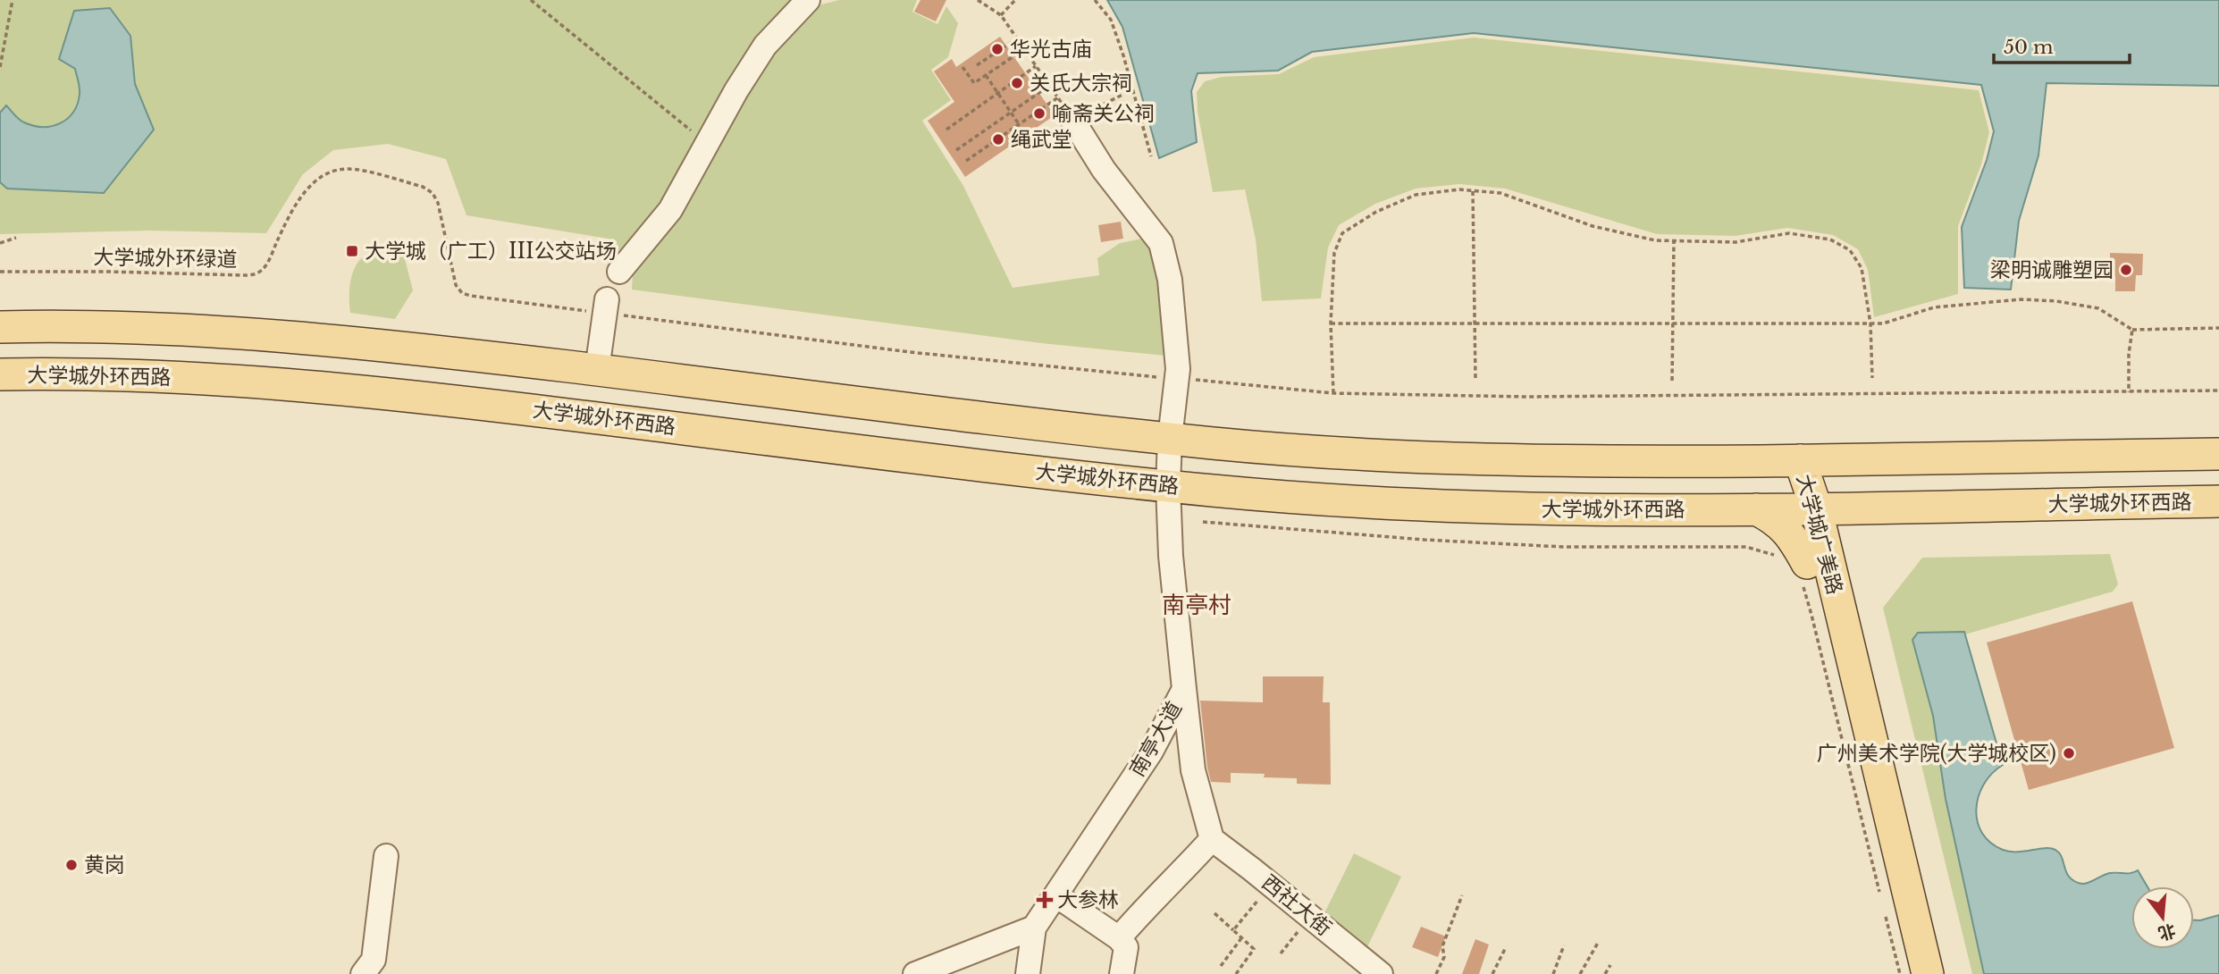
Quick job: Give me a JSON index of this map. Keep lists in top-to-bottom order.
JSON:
{
  "streets": {
    "main road": ["大学城外环西路", "大学城广美路"],
    "street": ["南亭大道", "西社大街"],
    "path": ["大学城外环绿道"]
  },
  "crossings": [
    ["大学城外环西路", "大学城广美路"],
    ["大学城外环西路", "南亭大道"]
  ],
  "districts": ["南亭村"],
  "places": {
    "other": [
      "华光古庙",
      "关氏大宗祠",
      "喻斋关公祠",
      "绳武堂",
      "梁明诚雕塑园",
      "广州美术学院(大学城校区)",
      "黄岗"
    ],
    "transit": ["大学城（广工）III公交站场"],
    "health": ["大参林"]
  },
  "scale_bar": "50 m",
  "north": "bottom"
}
